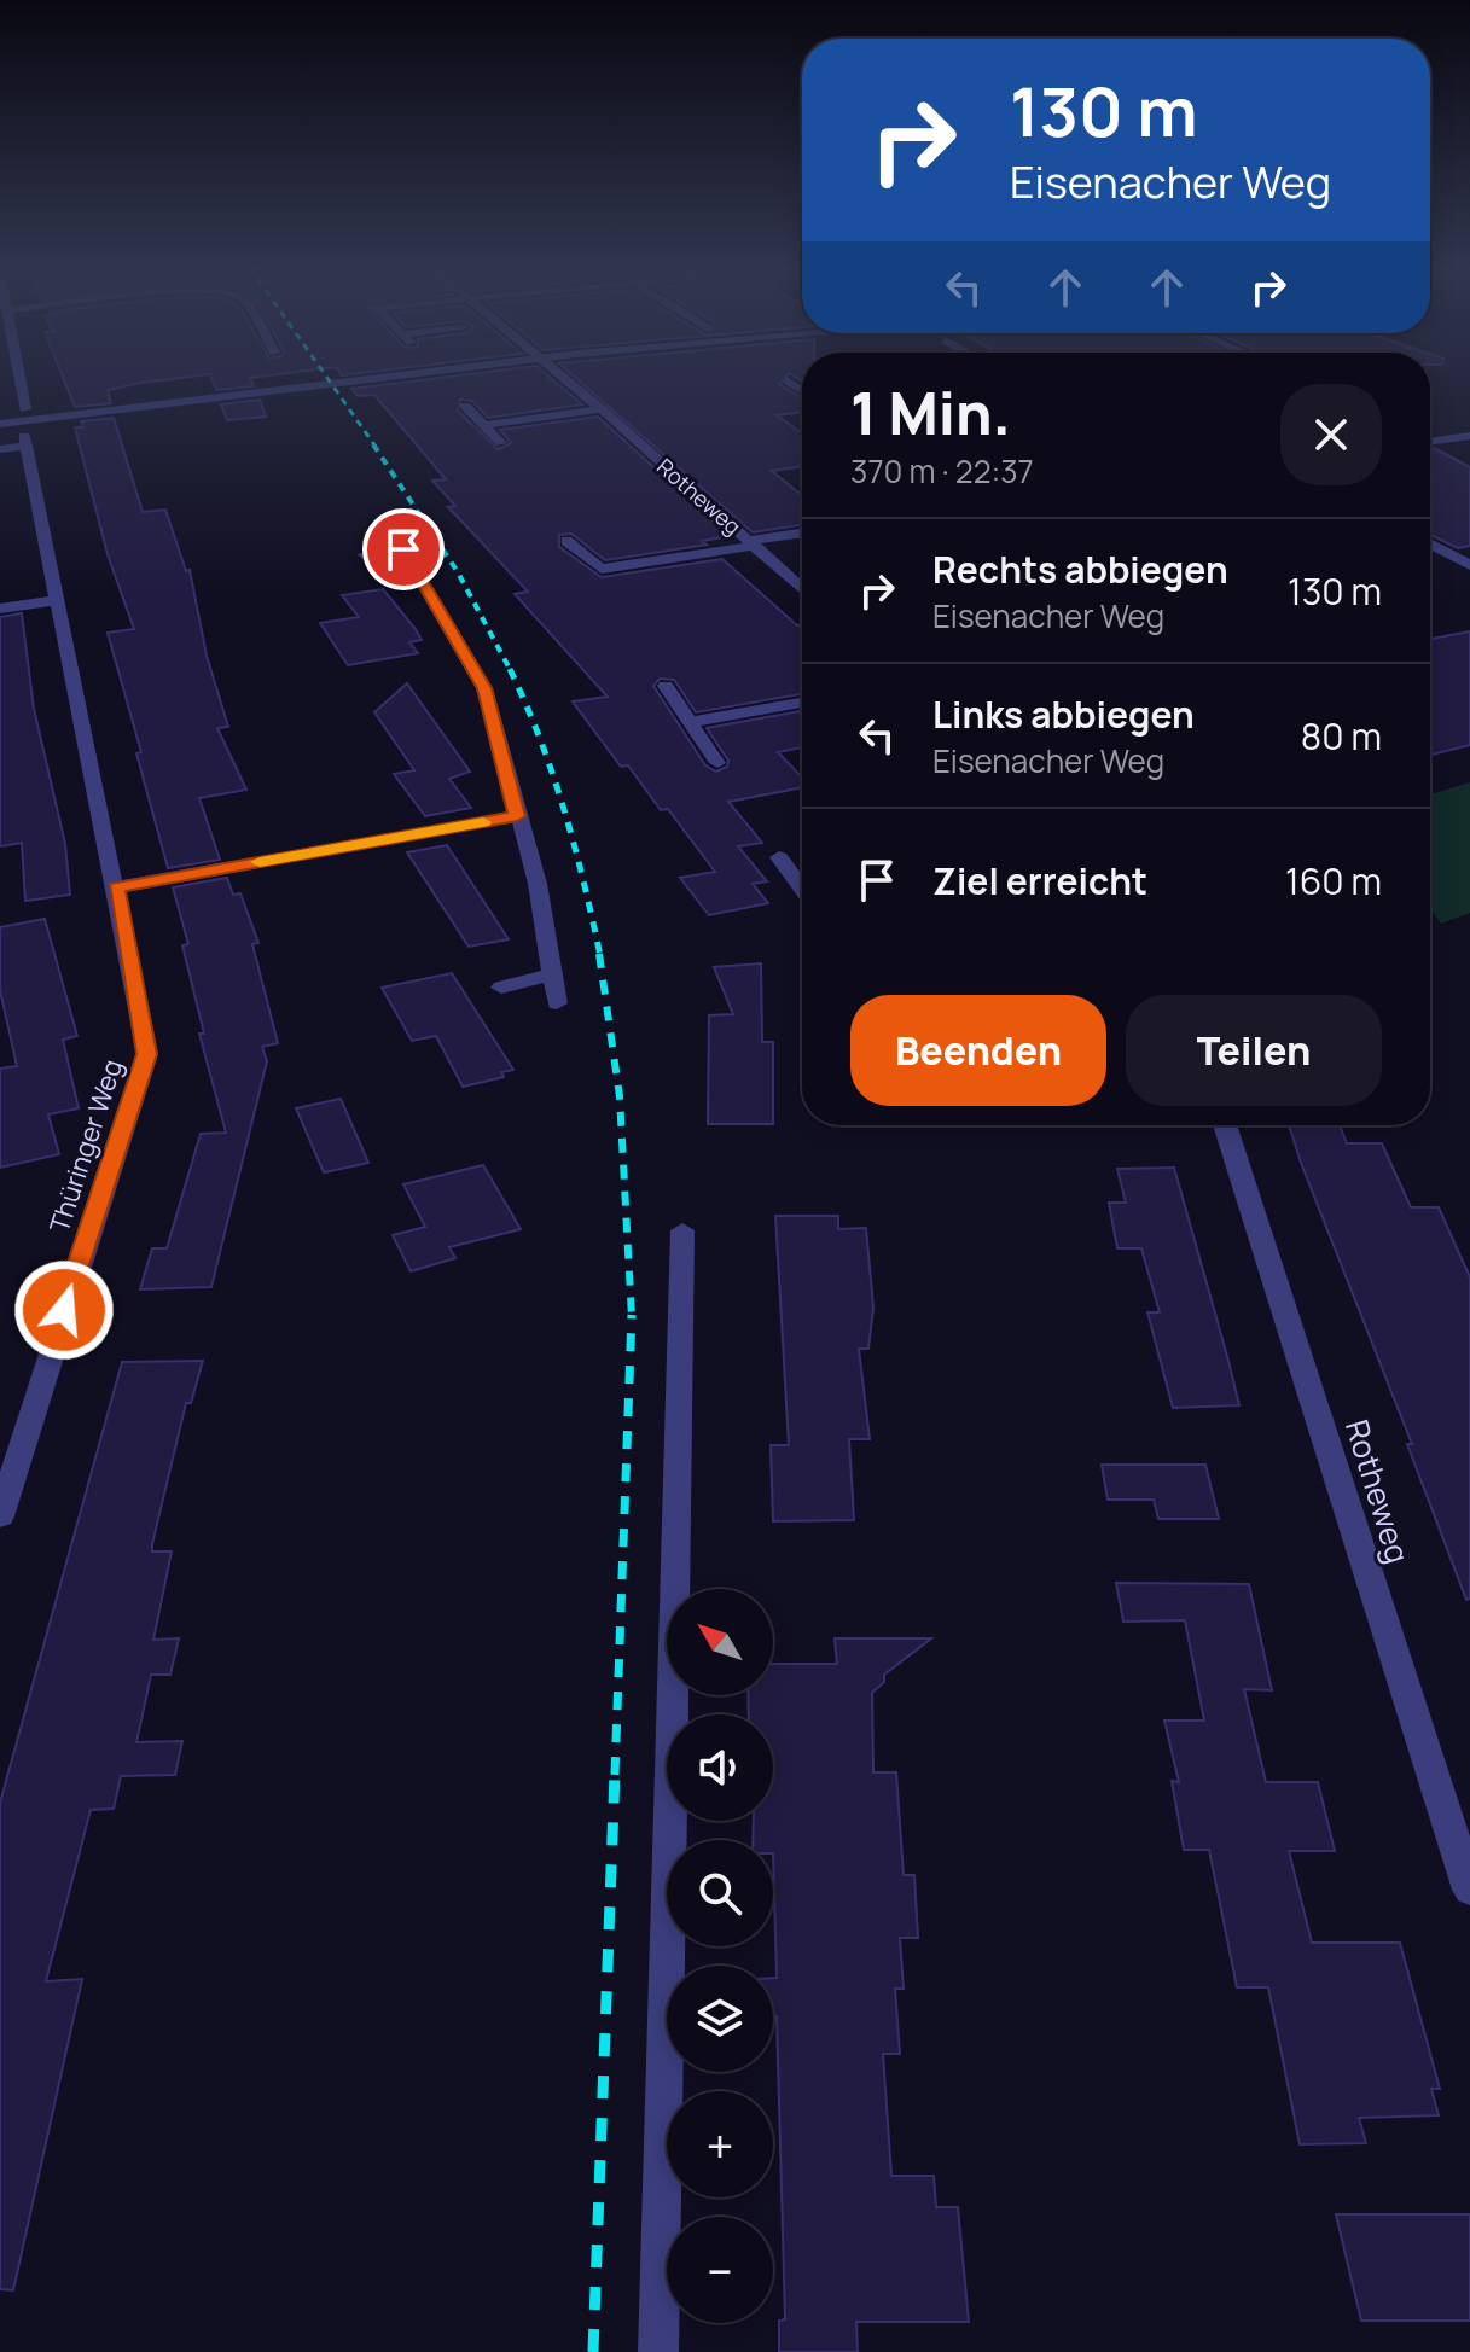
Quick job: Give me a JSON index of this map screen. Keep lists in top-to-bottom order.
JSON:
{
  "streets": {
    "street": ["Rotheweg", "Thüringer Weg"]
  },
  "north": "top left",
  "page": {
    "turn": ["130 m", "Eisenacher Weg"],
    "heading": ["1 Min.", "370 m · 22:37"],
    "list": [
      {
        "name": "Rechts abbiegen",
        "note": "Eisenacher Weg",
        "value": "130 m"
      },
      {
        "name": "Links abbiegen",
        "note": "Eisenacher Weg",
        "value": "80 m"
      },
      {
        "name": "Ziel erreicht",
        "value": "160 m"
      }
    ],
    "buttons": ["Beenden", "Teilen"],
    "map_buttons": ["+", "−"]
  }
}
